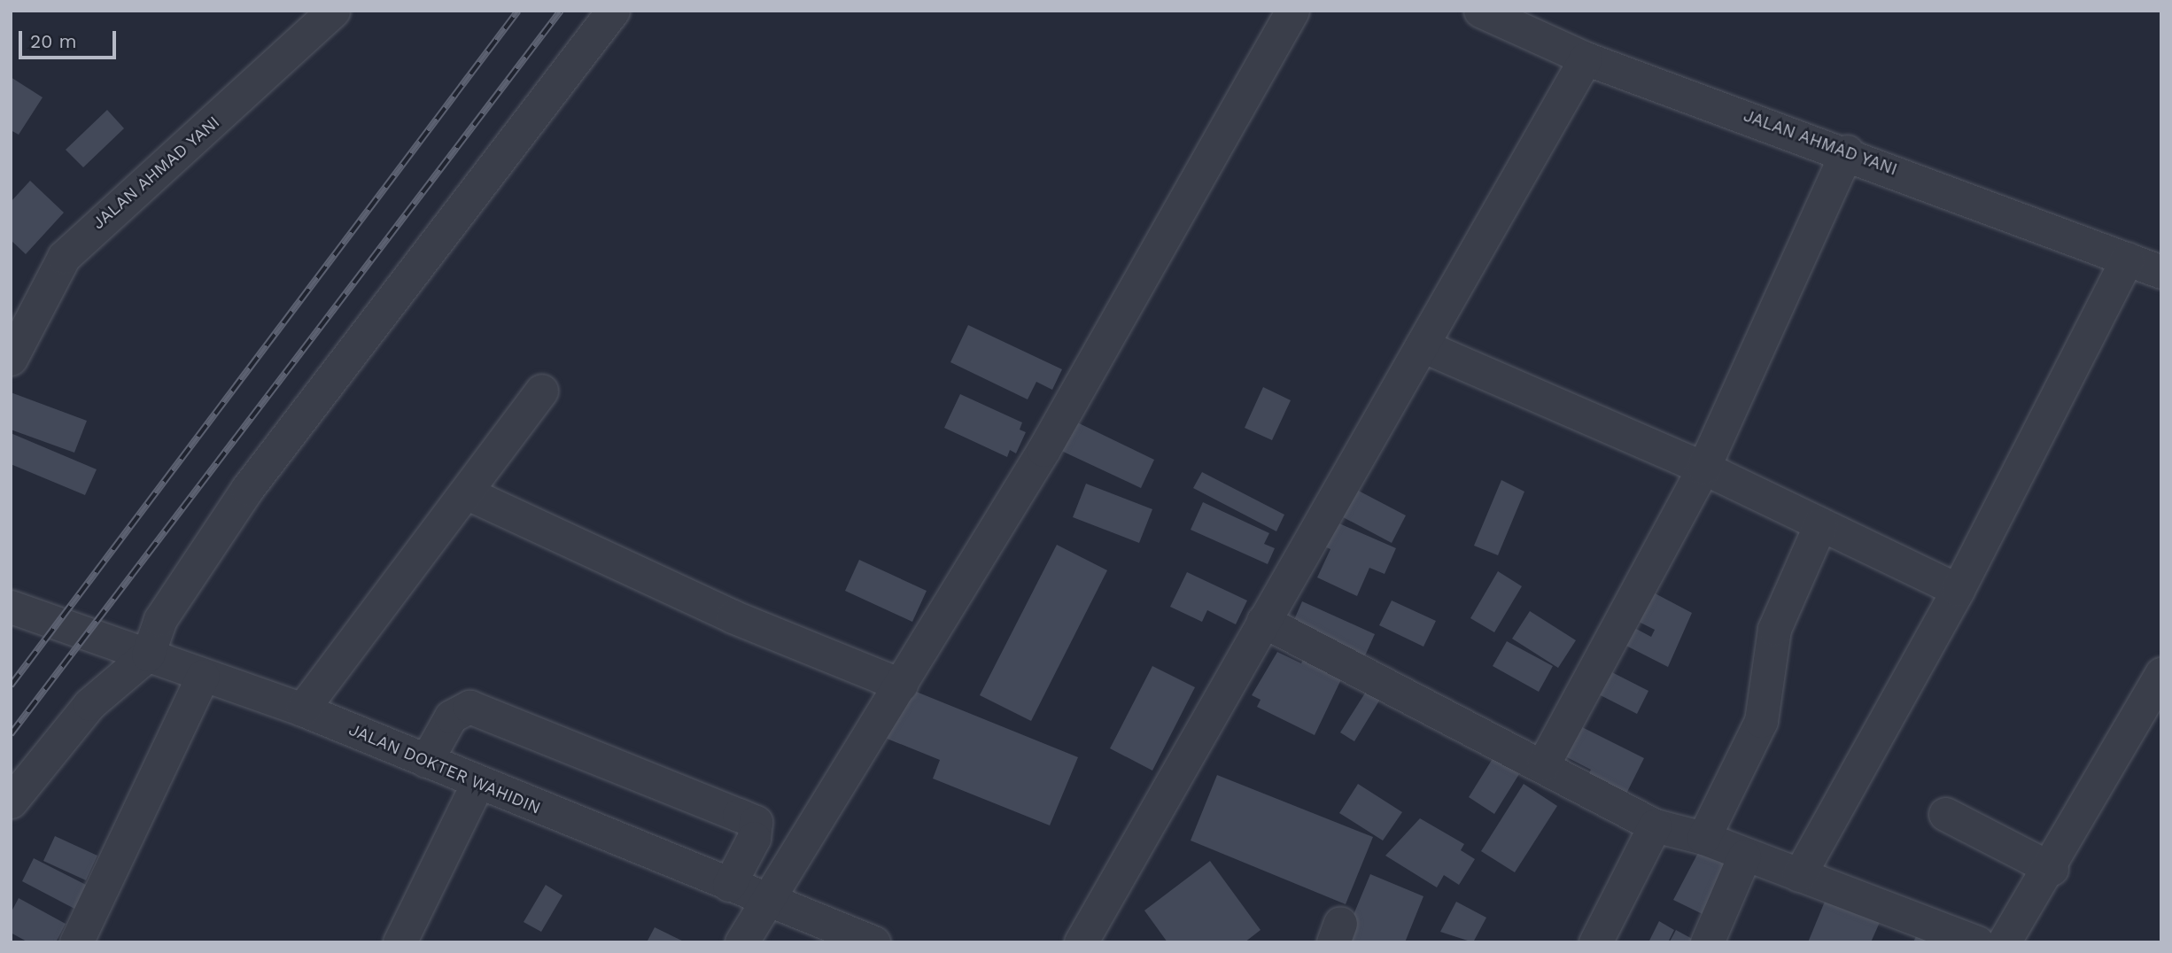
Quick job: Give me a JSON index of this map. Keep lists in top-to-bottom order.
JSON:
{
  "streets": {
    "street": ["JALAN AHMAD YANI", "JALAN DOKTER WAHIDIN"]
  },
  "scale_bar": "20 m"
}
